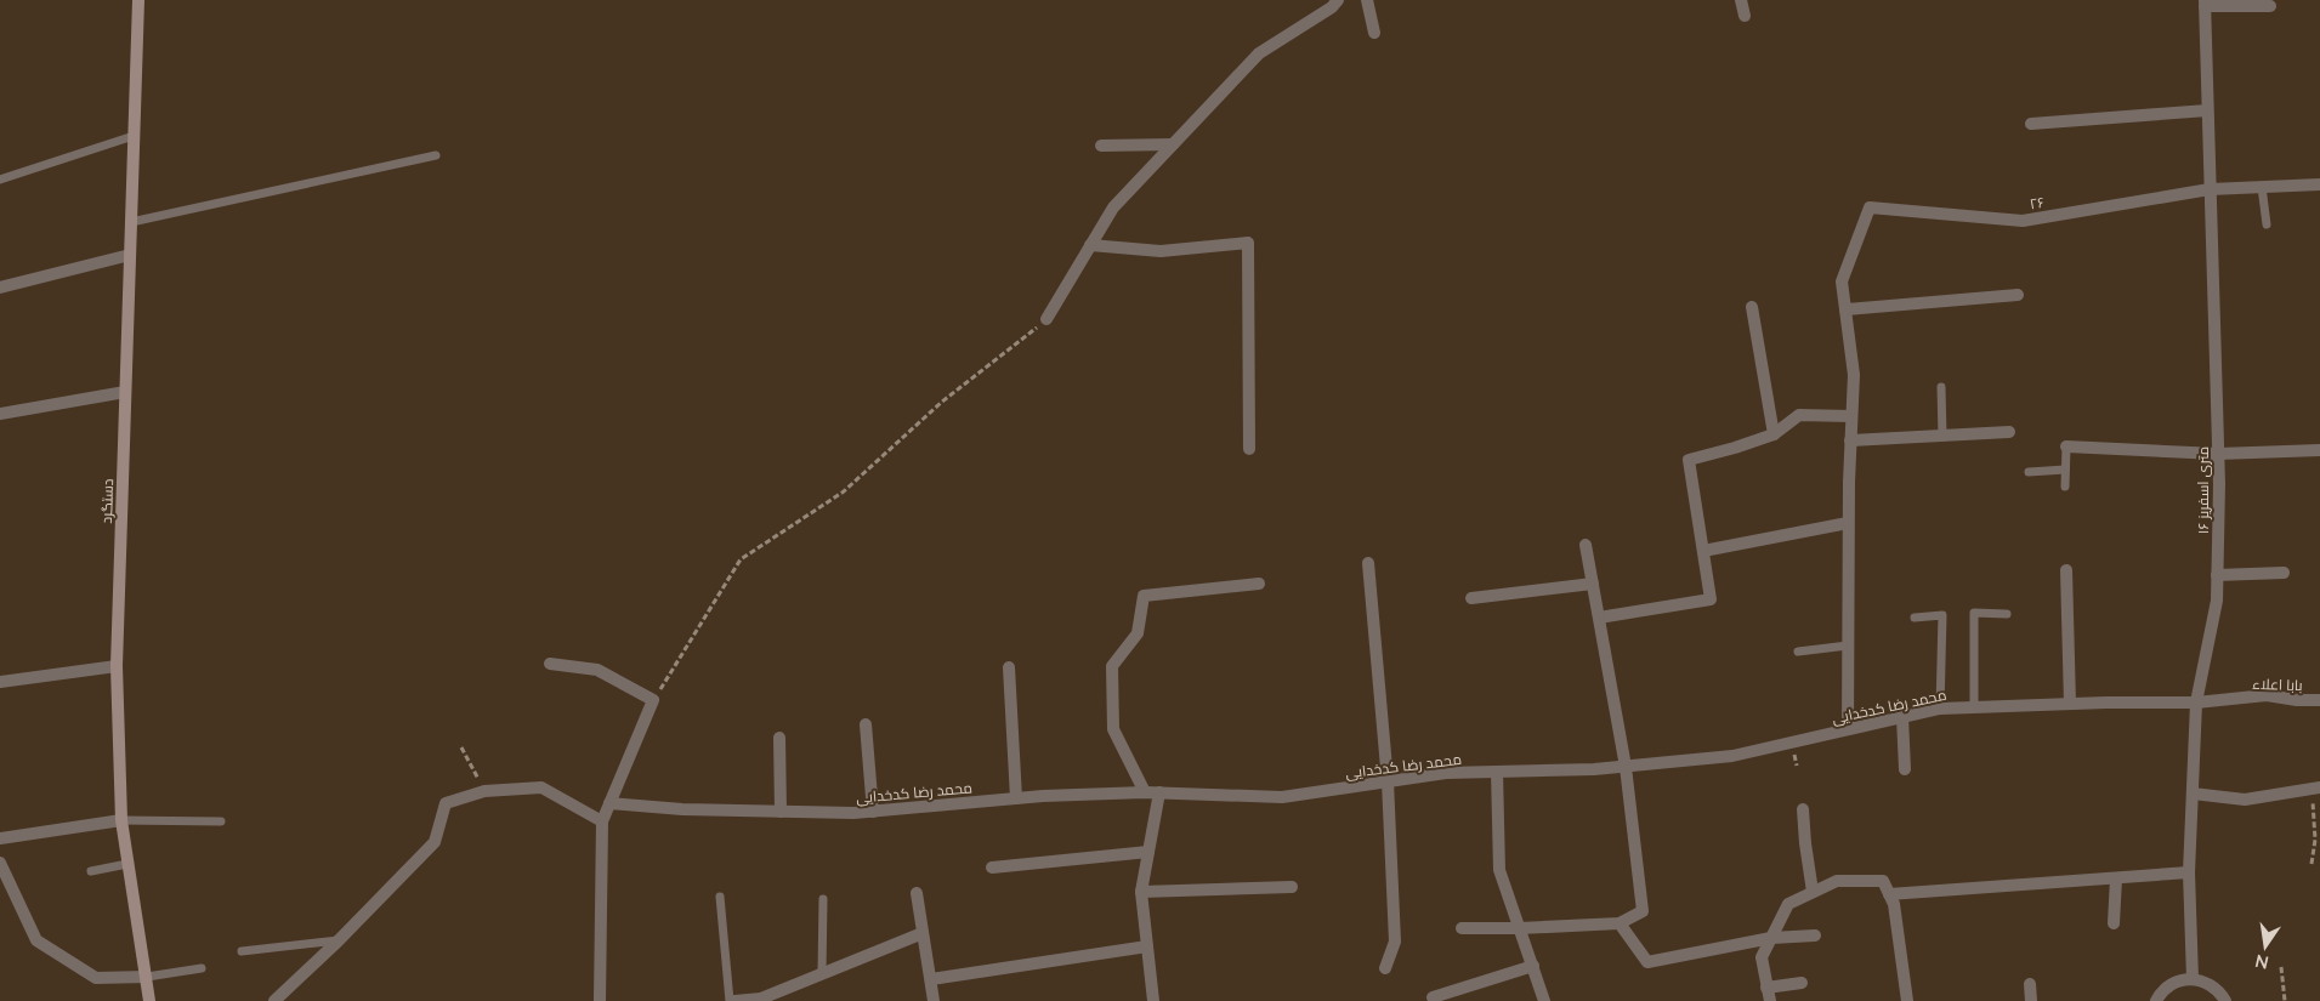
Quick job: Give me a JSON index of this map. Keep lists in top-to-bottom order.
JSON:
{
  "streets": {
    "main road": ["دستگرد"],
    "street": [
      "۲۶",
      "۱۶ متری اسفریز",
      "بابا اعلاء",
      "محمد رضا کدخدایی"
    ]
  },
  "crossings": [
    ["۲۶", "۱۶ متری اسفریز"],
    ["۱۶ متری اسفریز", "بابا اعلاء"],
    ["۱۶ متری اسفریز", "محمد رضا کدخدایی"],
    ["بابا اعلاء", "محمد رضا کدخدایی"]
  ],
  "north": "bottom"
}
